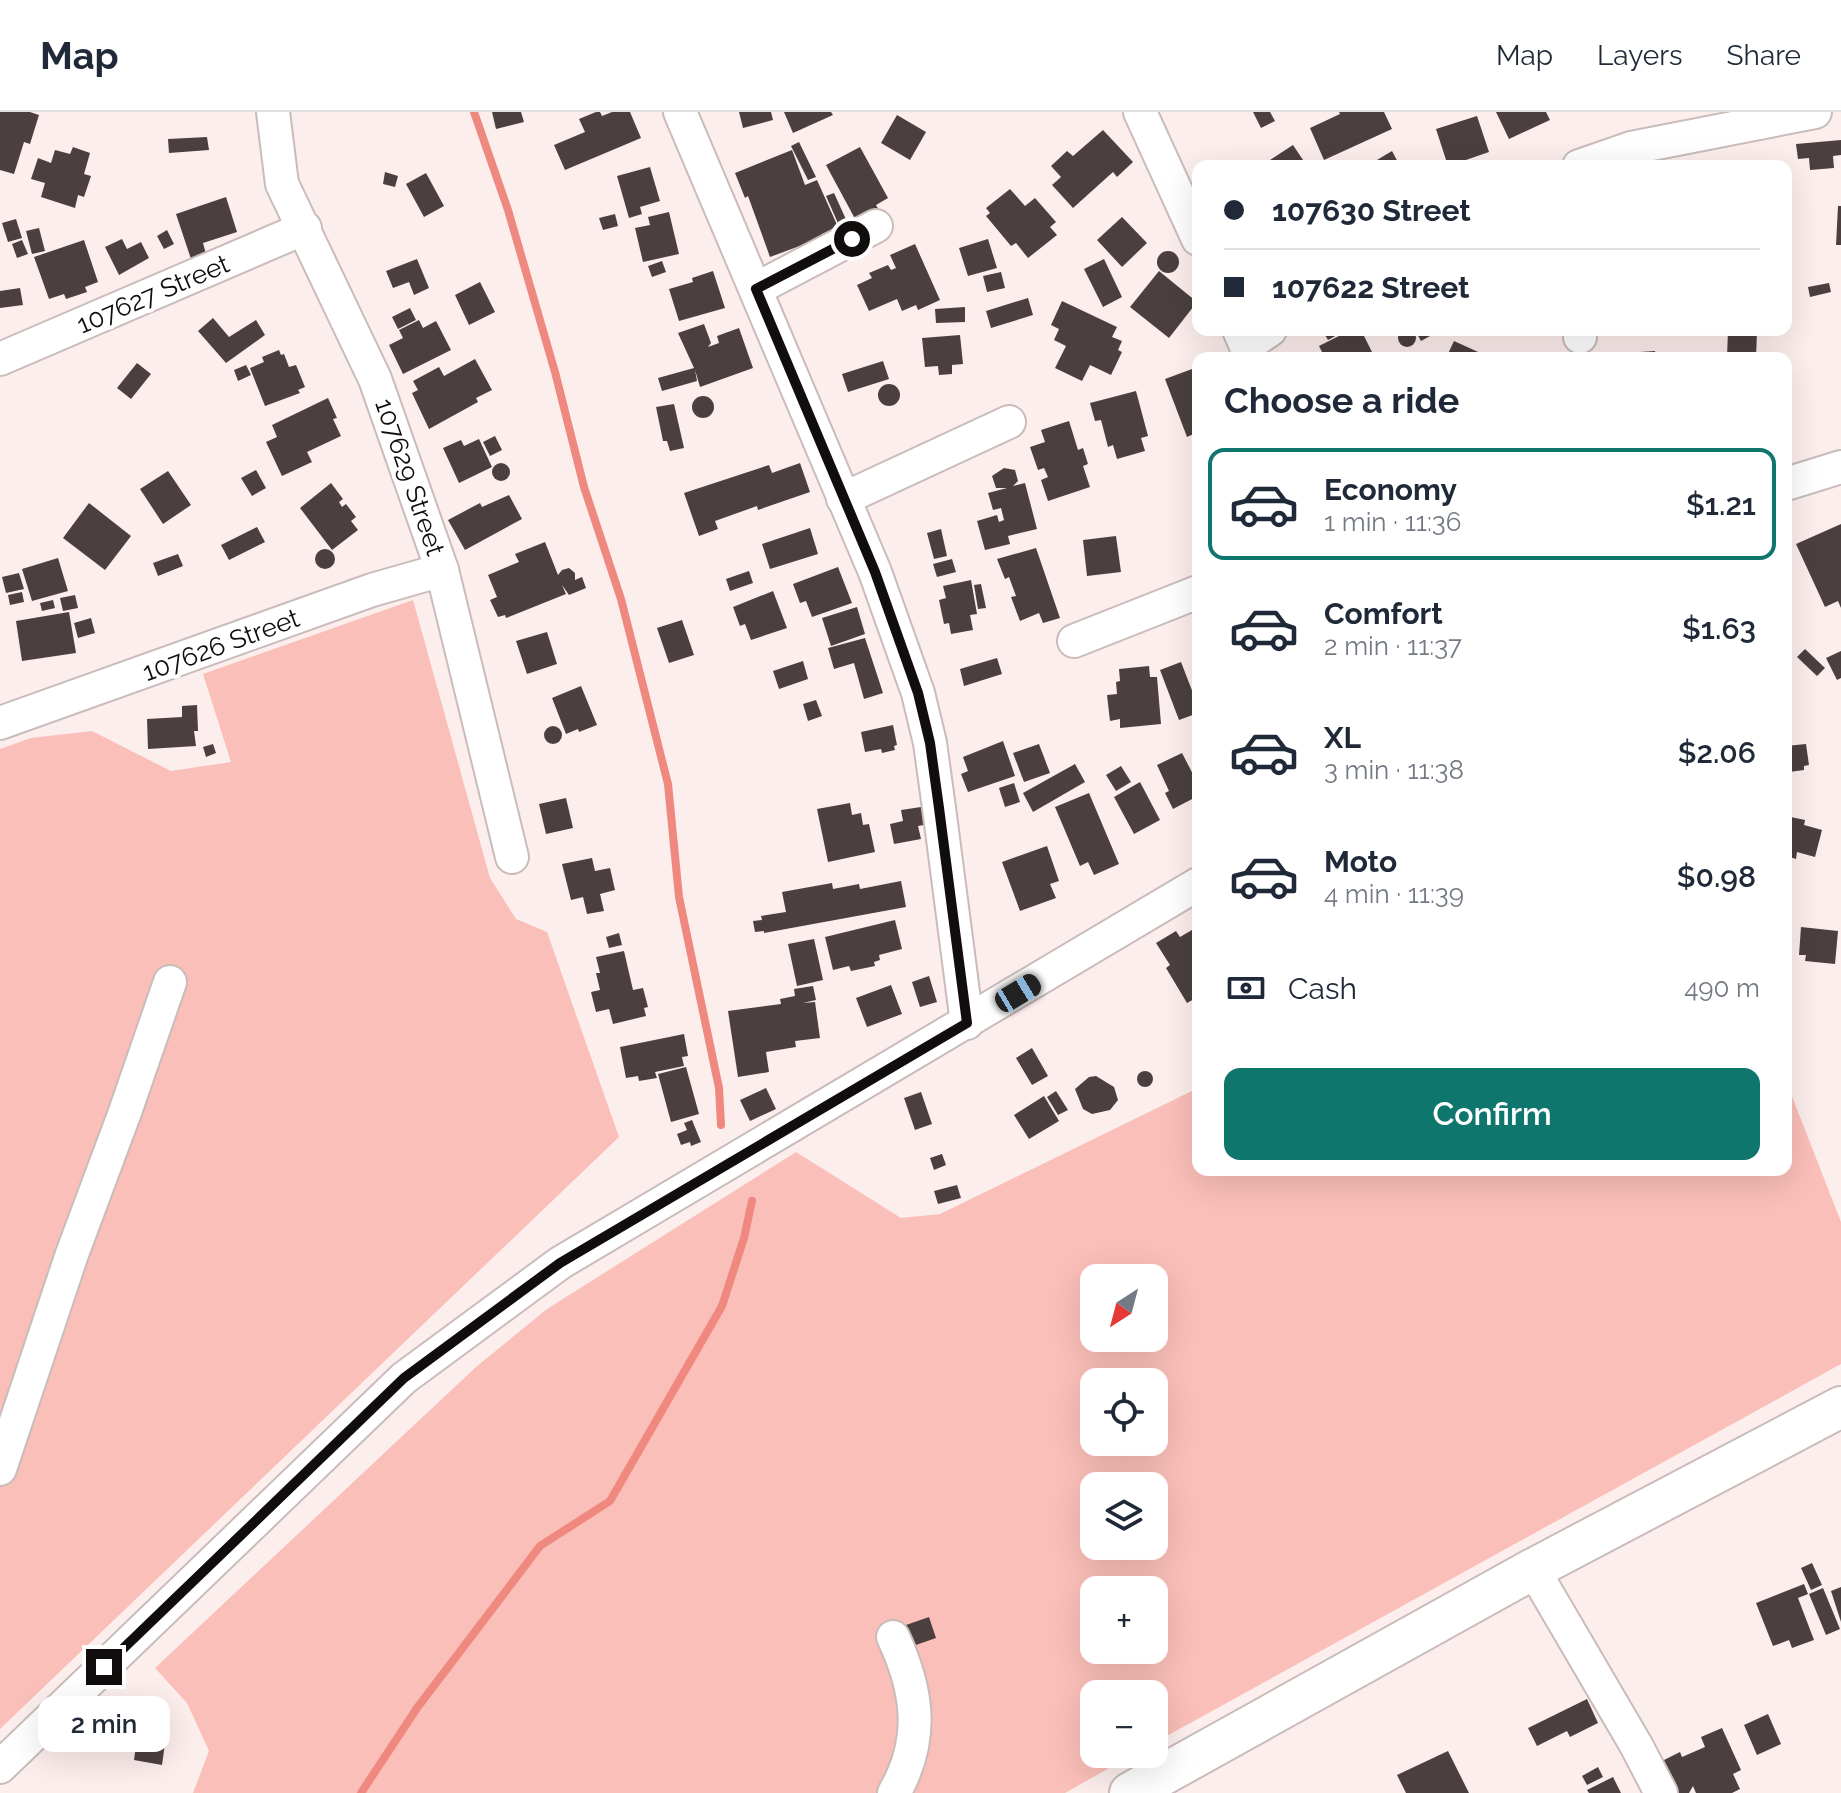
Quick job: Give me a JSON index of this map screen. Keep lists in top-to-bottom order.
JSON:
{
  "streets": {
    "street": ["107627 Street", "107629 Street", "107626 Street"]
  },
  "crossings": [
    ["107627 Street", "107629 Street"],
    ["107629 Street", "107626 Street"]
  ],
  "north": "bottom left",
  "page": {
    "header": "Map",
    "nav": ["Map", "Layers", "Share"],
    "banner": ["107630 Street", "107622 Street"],
    "heading": "Choose a ride",
    "list": [
      {
        "name": "Economy",
        "note": "1 min · 11:36",
        "value": "$1.21"
      },
      {
        "name": "Comfort",
        "note": "2 min · 11:37",
        "value": "$1.63"
      },
      {
        "name": "XL",
        "note": "3 min · 11:38",
        "value": "$2.06"
      },
      {
        "name": "Moto",
        "note": "4 min · 11:39",
        "value": "$0.98"
      }
    ],
    "pay": ["Cash", "490 m"],
    "buttons": "Confirm",
    "map_buttons": ["+", "−"],
    "bubble": "2 min"
  }
}
